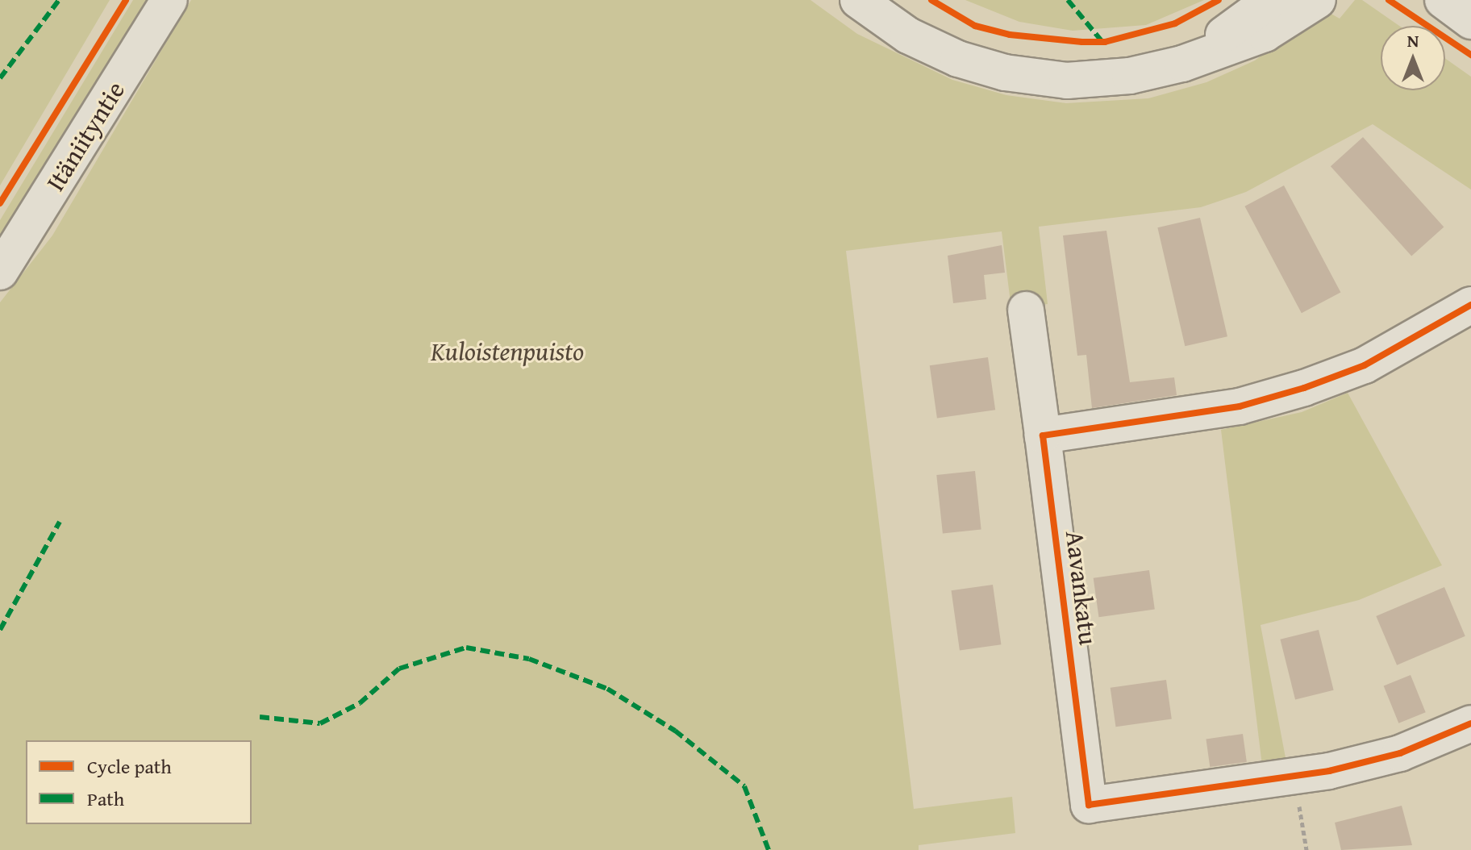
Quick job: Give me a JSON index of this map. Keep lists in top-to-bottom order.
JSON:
{
  "streets": {
    "street": ["Itäniityntie", "Aavankatu"]
  },
  "parks": ["Kuloistenpuisto"],
  "legend": ["Cycle path", "Path"],
  "north": "top"
}
